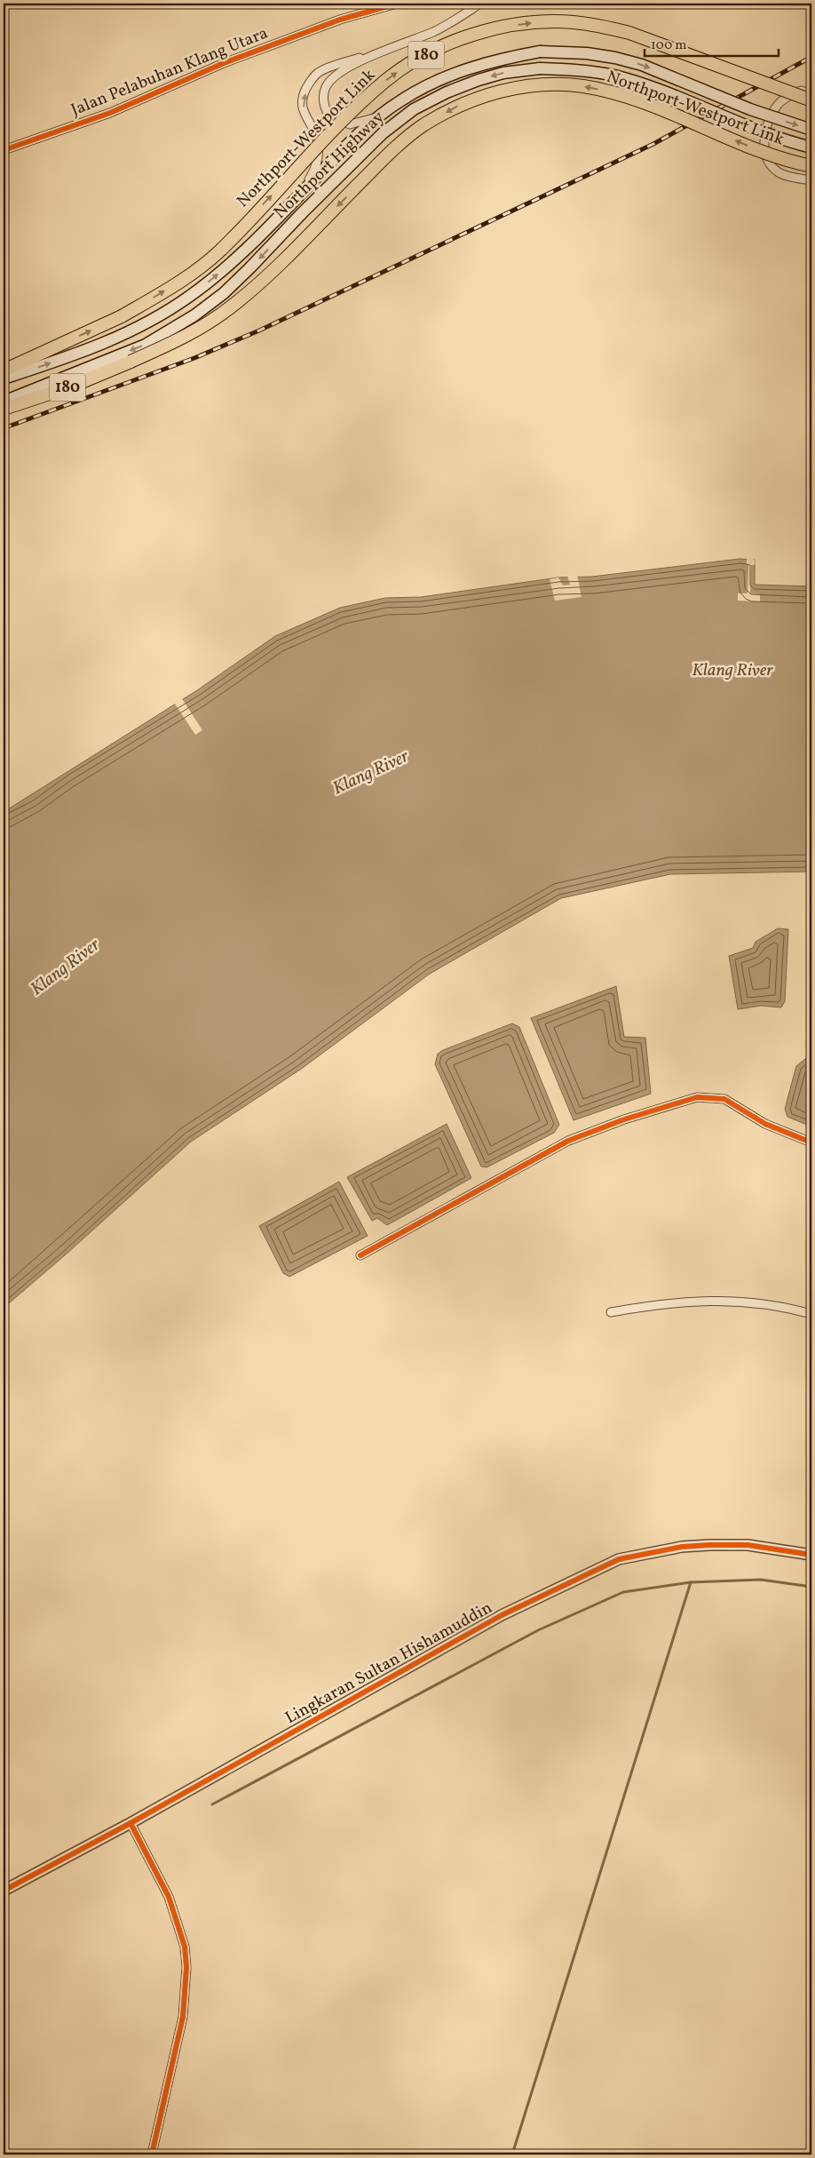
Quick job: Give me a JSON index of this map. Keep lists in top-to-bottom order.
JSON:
{
  "streets": {
    "main road": ["180", "Northport-Westport Link", "Northport Highway"],
    "street": ["Jalan Pelabuhan Klang Utara", "Lingkaran Sultan Hishamuddin"]
  },
  "water": ["Klang River"],
  "scale_bar": "100 m"
}
